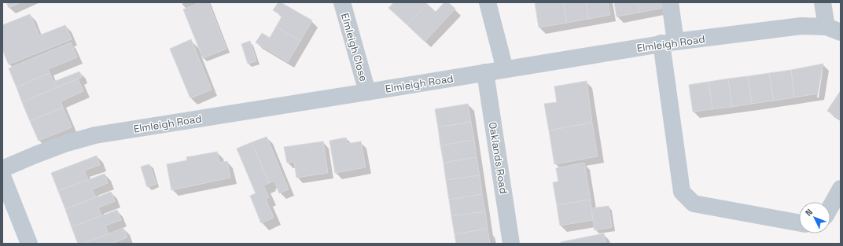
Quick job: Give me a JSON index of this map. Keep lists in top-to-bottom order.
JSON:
{
  "streets": {
    "street": ["Elmleigh Road", "Elmleigh Close", "Oaklands Road"]
  },
  "crossings": [
    ["Elmleigh Road", "Elmleigh Close"],
    ["Elmleigh Road", "Oaklands Road"]
  ],
  "north": "top left"
}
